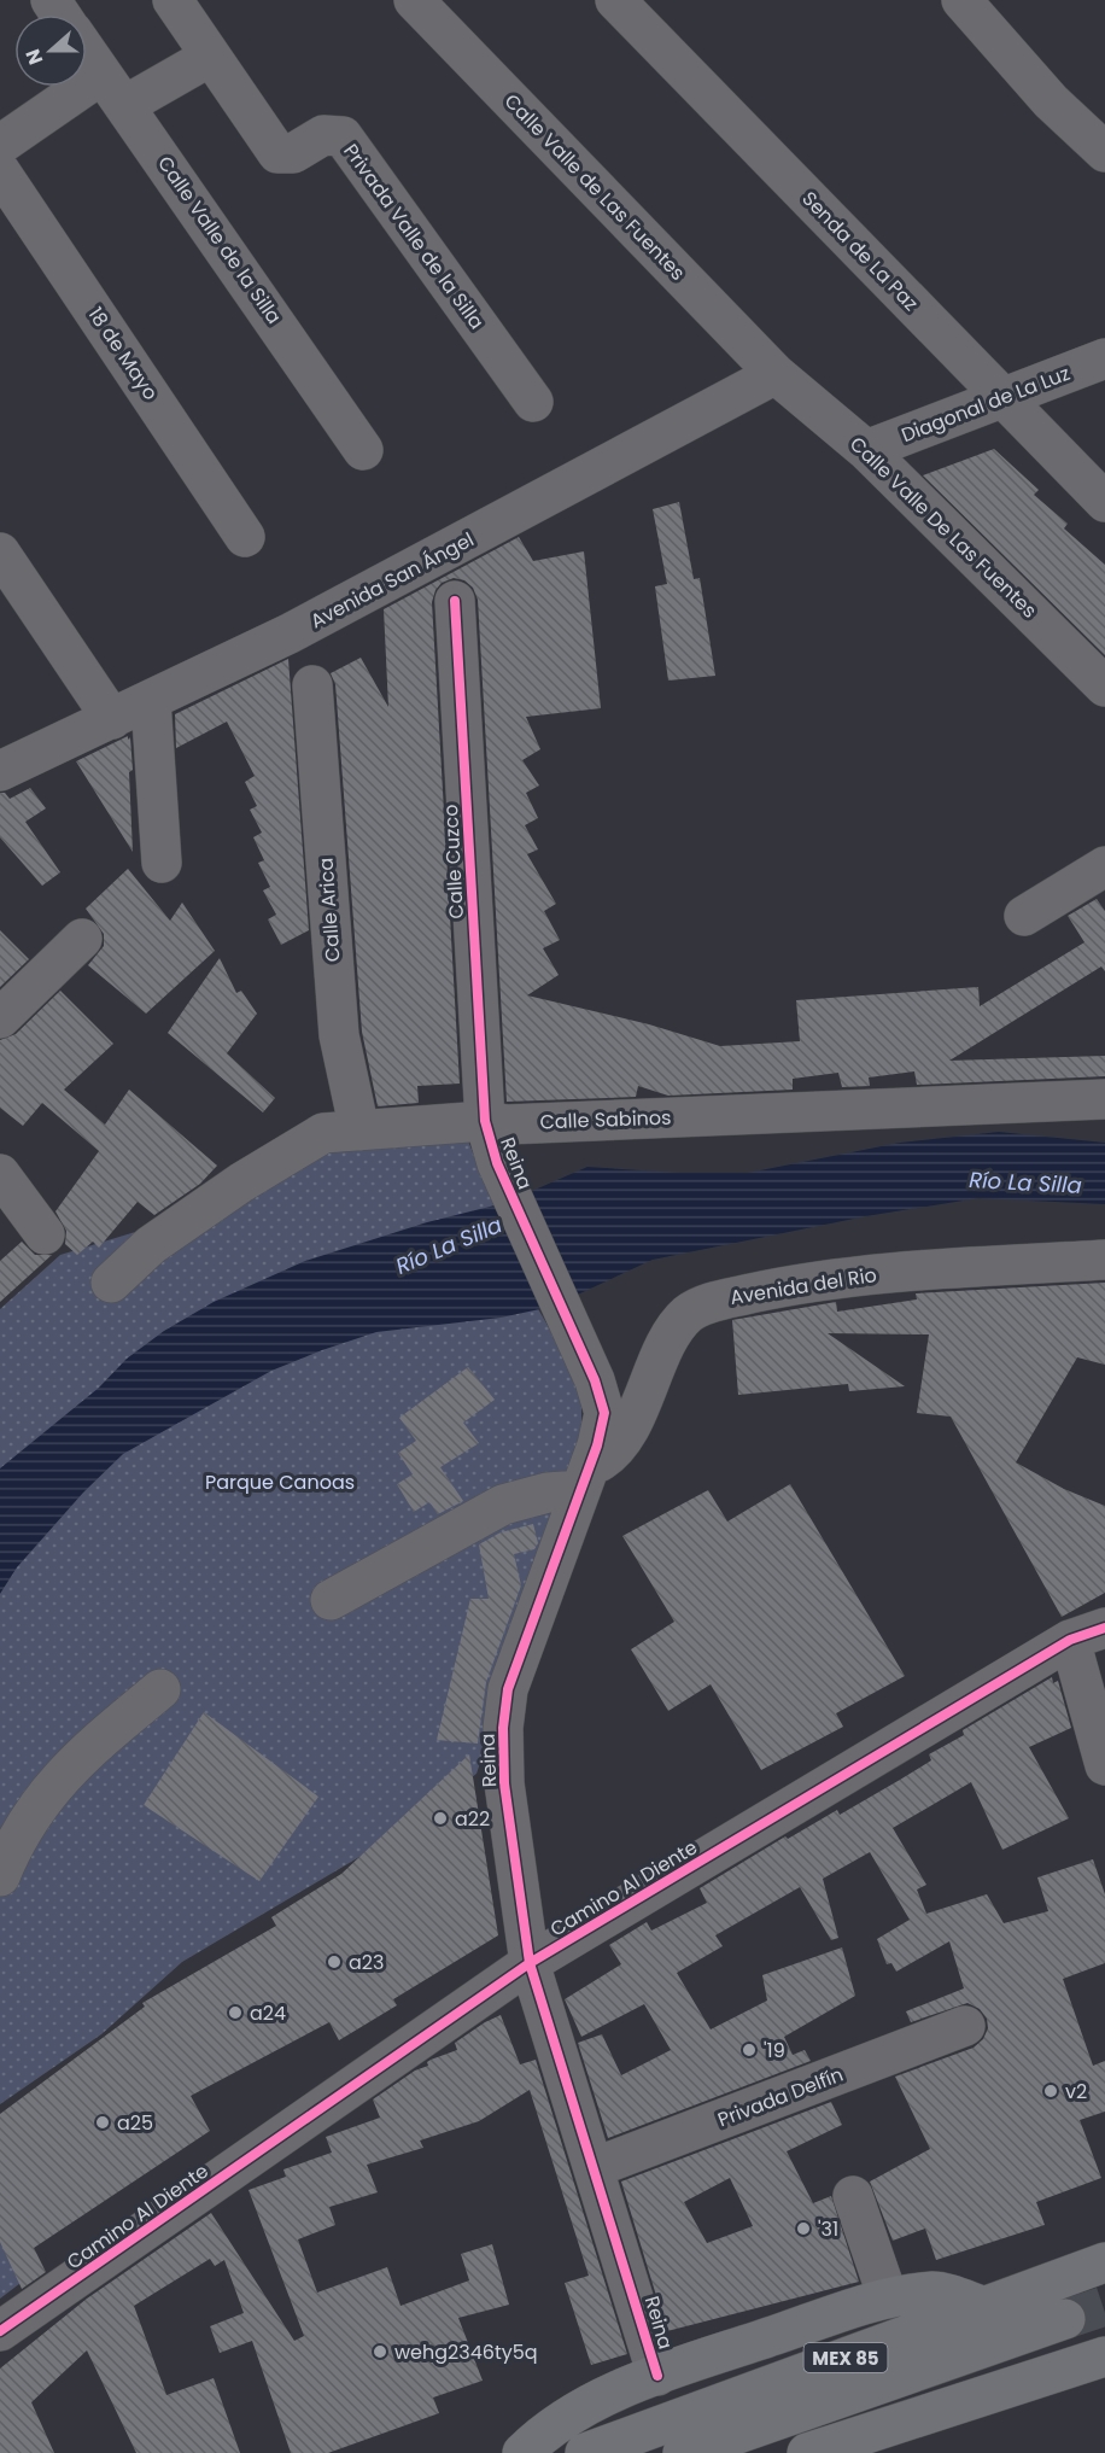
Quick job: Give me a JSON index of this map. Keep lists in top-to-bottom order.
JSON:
{
  "streets": {
    "highway": ["MEX 85"],
    "street": [
      "Calle Valle de Las Fuentes",
      "Privada Valle de la Silla",
      "Calle Valle de la Silla",
      "Senda de La Paz",
      "18 de Mayo",
      "Diagonal de La Luz",
      "Calle Valle De Las Fuentes",
      "Avenida San Ángel",
      "Calle Cuzco",
      "Calle Arica",
      "Calle Sabinos",
      "Reina",
      "Avenida del Rio",
      "Camino Al Diente",
      "Privada Delfín"
    ]
  },
  "crossings": [
    ["Calle Valle de Las Fuentes", "Calle Valle De Las Fuentes"],
    ["Calle Valle de Las Fuentes", "Avenida San Ángel"],
    ["Senda de La Paz", "Diagonal de La Luz"],
    ["Diagonal de La Luz", "Calle Valle De Las Fuentes"],
    ["Calle Valle De Las Fuentes", "Avenida San Ángel"],
    ["Calle Cuzco", "Calle Sabinos"],
    ["Calle Cuzco", "Reina"],
    ["Calle Arica", "Calle Sabinos"],
    ["Calle Sabinos", "Reina"],
    ["Reina", "Avenida del Rio"],
    ["Reina", "Camino Al Diente"],
    ["Reina", "Privada Delfín"]
  ],
  "water": ["Río La Silla"],
  "parks": ["Parque Canoas"],
  "places": [
    "a22",
    "a23",
    "a24",
    "'19",
    "v2",
    "a25",
    "'31",
    "wehg2346ty5q"
  ],
  "north": "left"
}
